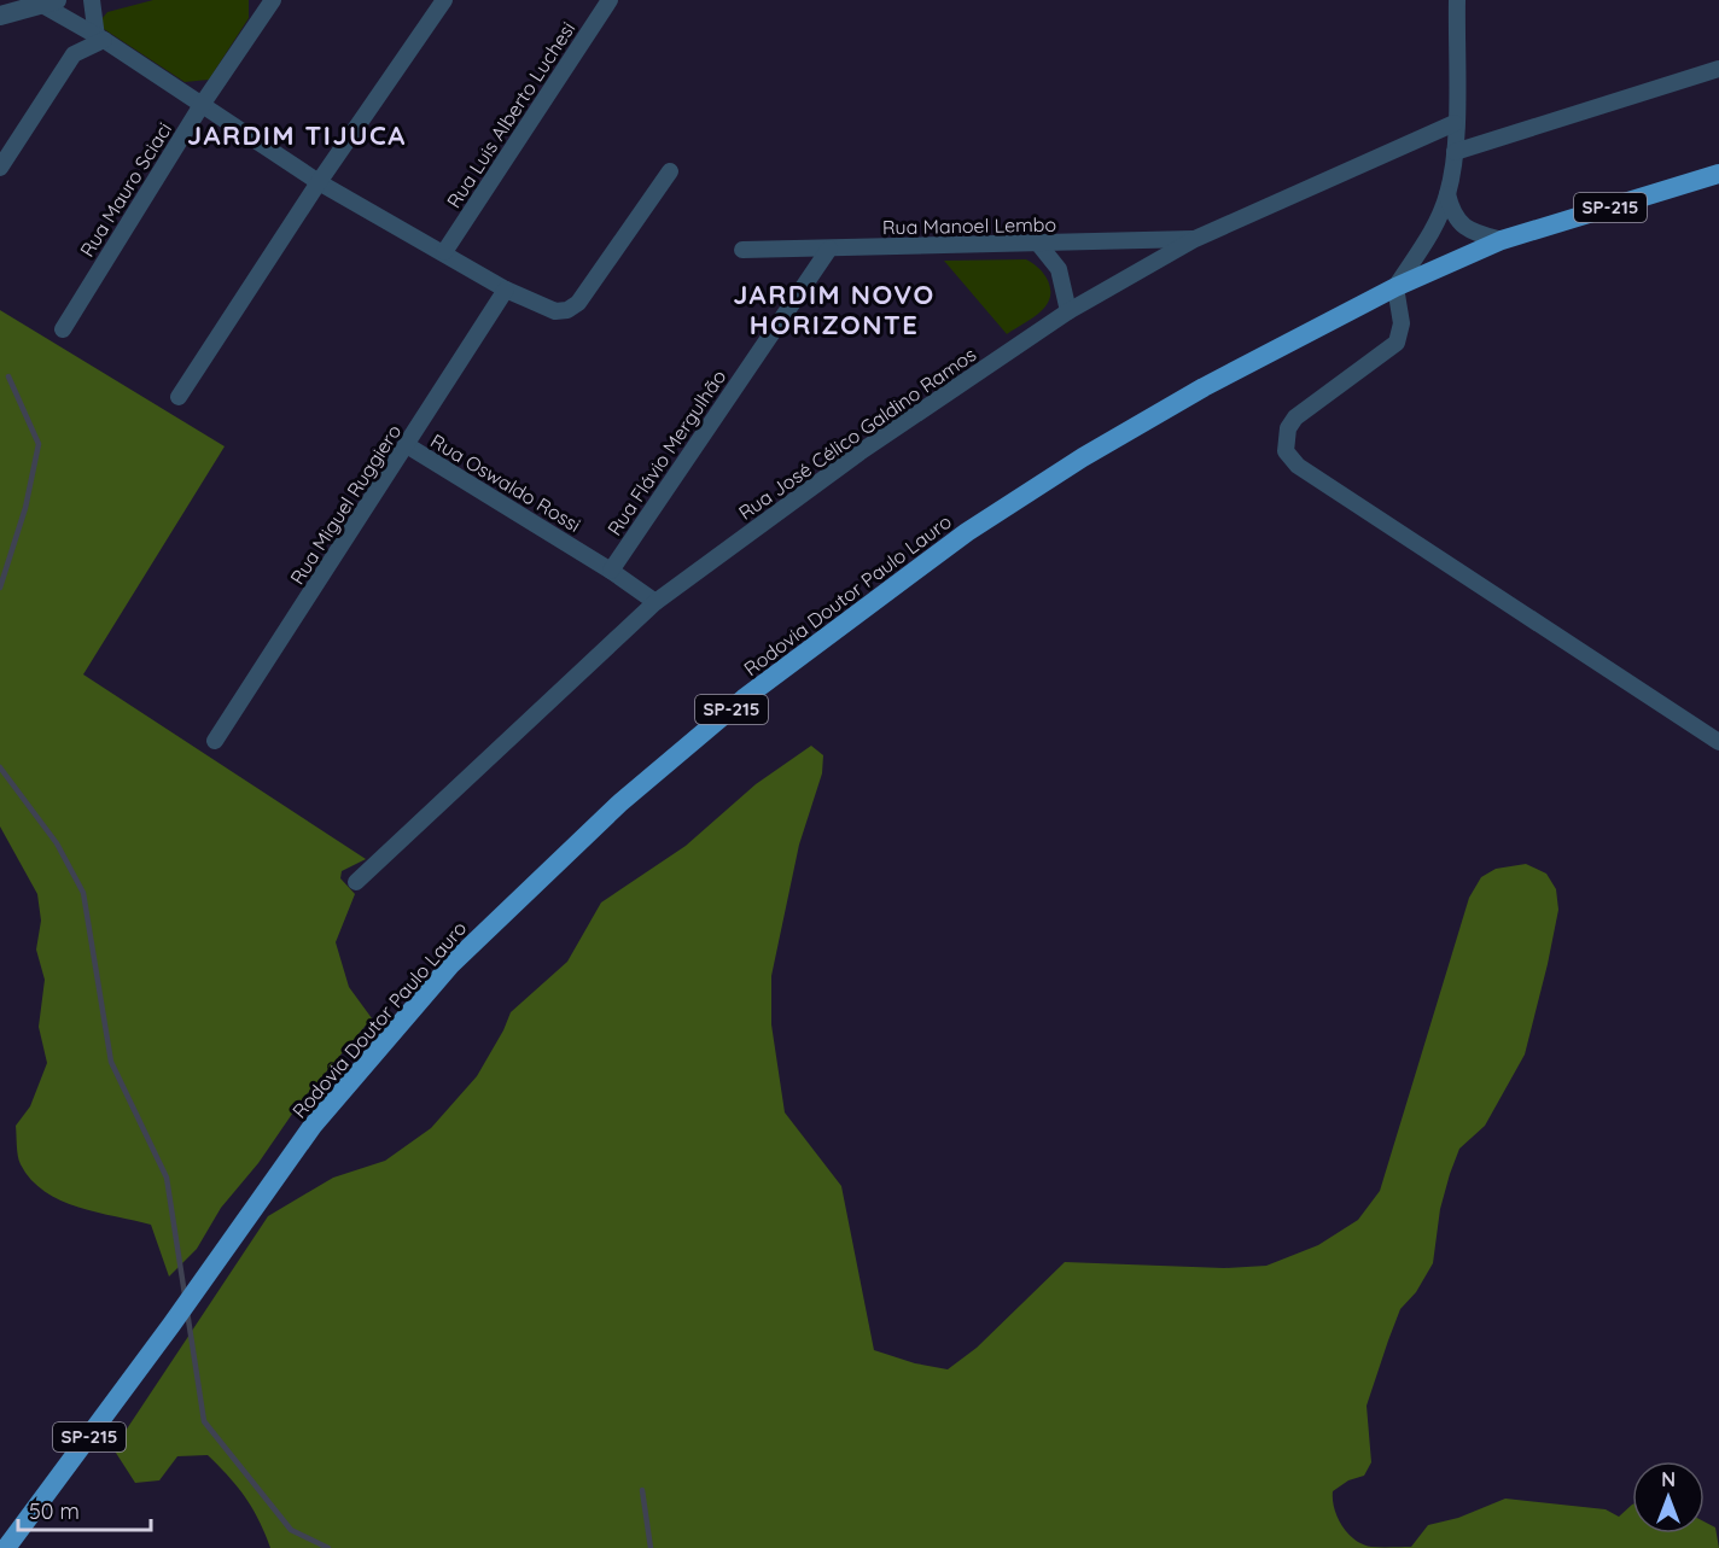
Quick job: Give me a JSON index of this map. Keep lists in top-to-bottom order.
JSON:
{
  "streets": {
    "highway": ["SP-215", "Rodovia Doutor Paulo Lauro"],
    "street": [
      "Rua Luis Alberto Luchesi",
      "Rua Mauro Sciaci",
      "Rua Manoel Lembo",
      "Rua José Célico Galdino Ramos",
      "Rua Flávio Mergulhão",
      "Rua Oswaldo Rossi",
      "Rua Miguel Ruggiero"
    ]
  },
  "crossings": [
    ["Rua Manoel Lembo", "Rua José Célico Galdino Ramos"],
    ["Rua Manoel Lembo", "Rua Flávio Mergulhão"],
    ["Rua José Célico Galdino Ramos", "Rua Oswaldo Rossi"],
    ["Rua Flávio Mergulhão", "Rua Oswaldo Rossi"],
    ["Rua Oswaldo Rossi", "Rua Miguel Ruggiero"]
  ],
  "districts": ["JARDIM TIJUCA", "JARDIM NOVO HORIZONTE"],
  "scale_bar": "50 m",
  "north": "top"
}
